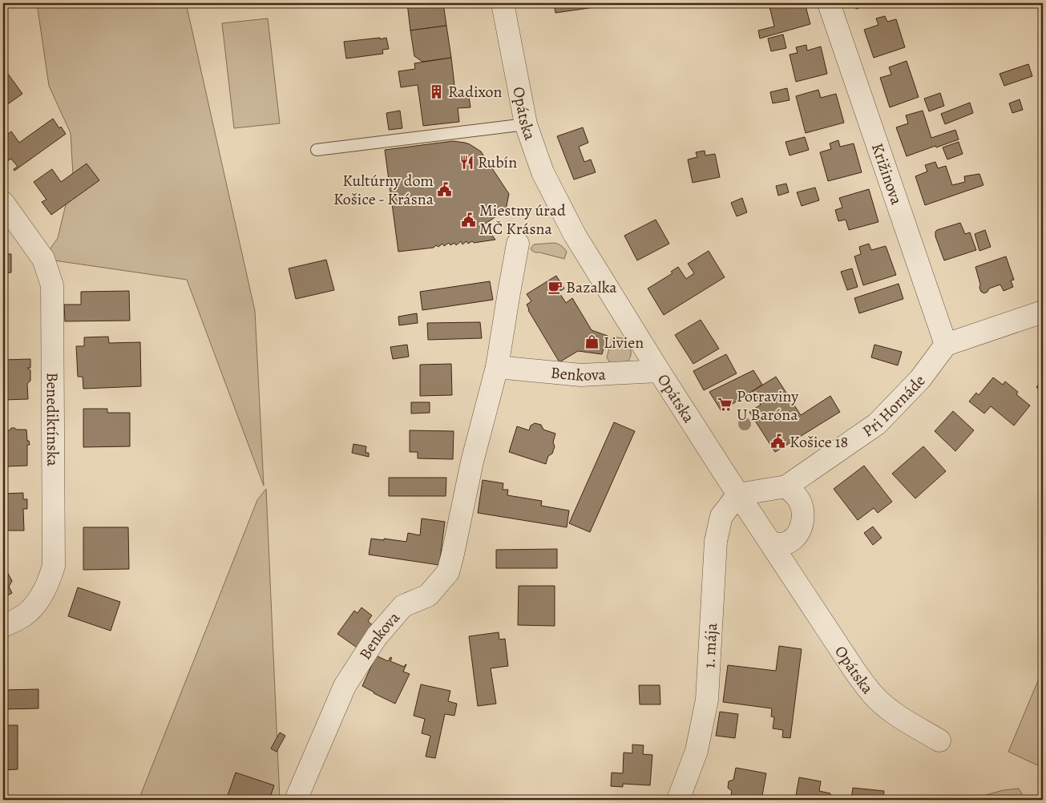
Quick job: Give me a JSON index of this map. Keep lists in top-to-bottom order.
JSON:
{
  "streets": {
    "street": [
      "Opátska",
      "Križinova",
      "Benkova",
      "Pri Hornáde",
      "Benediktínska",
      "1. mája"
    ]
  },
  "crossings": [
    ["Opátska", "Benkova"],
    ["Opátska", "Pri Hornáde"],
    ["Opátska", "1. mája"],
    ["Križinova", "Pri Hornáde"],
    ["Pri Hornáde", "1. mája"]
  ],
  "places": {
    "building": ["Radixon"],
    "restaurant": ["Rubín"],
    "public building": ["Kultúrny dom Košice - Krásna", "Miestny úrad MČ Krásna", "Košice 18"],
    "cafe": ["Bazalka"],
    "shop": ["Livien"],
    "supermarket": ["Potraviny U Baróna"]
  }
}
